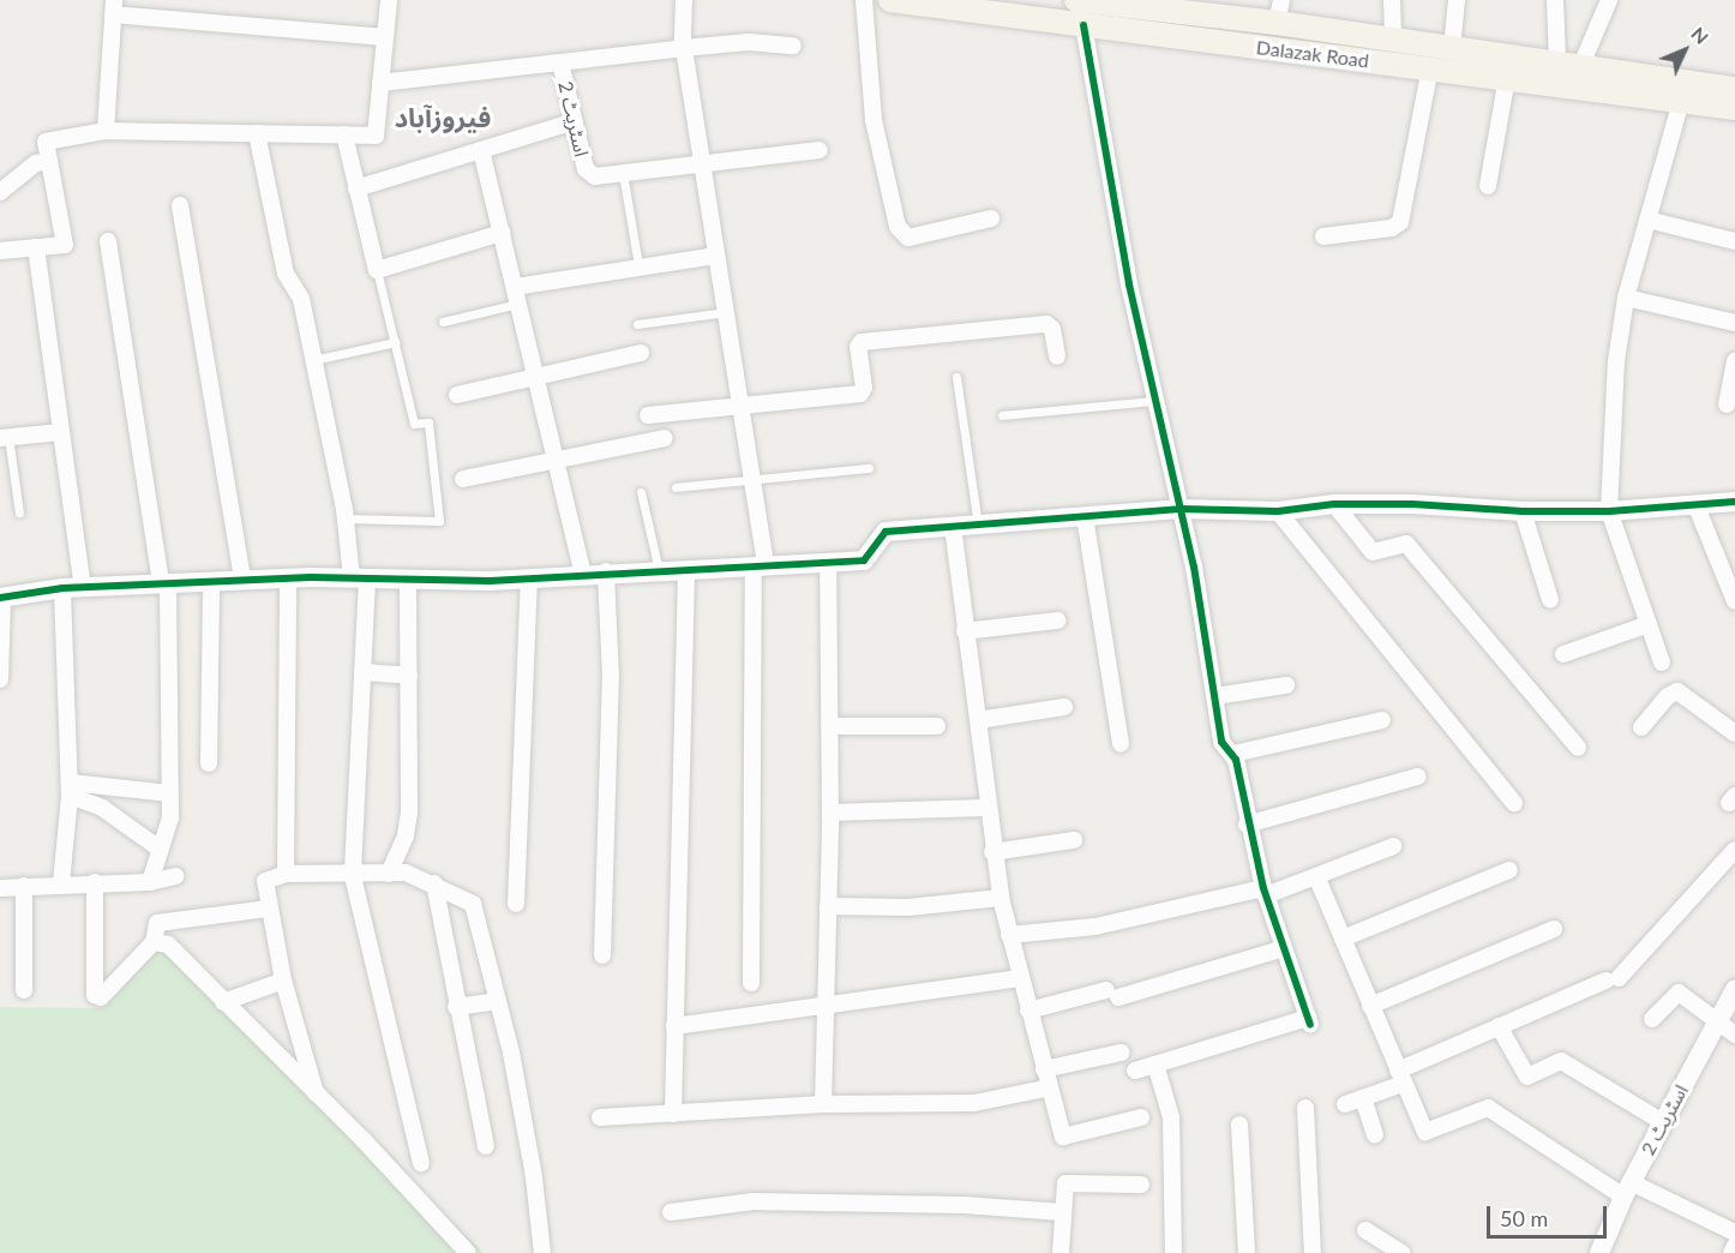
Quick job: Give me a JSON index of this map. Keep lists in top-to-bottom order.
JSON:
{
  "streets": {
    "main road": ["Dalazak Road"],
    "street": ["اسٹریٹ 2"]
  },
  "districts": ["فیروزآباد"],
  "scale_bar": "50 m",
  "north": "top right"
}
